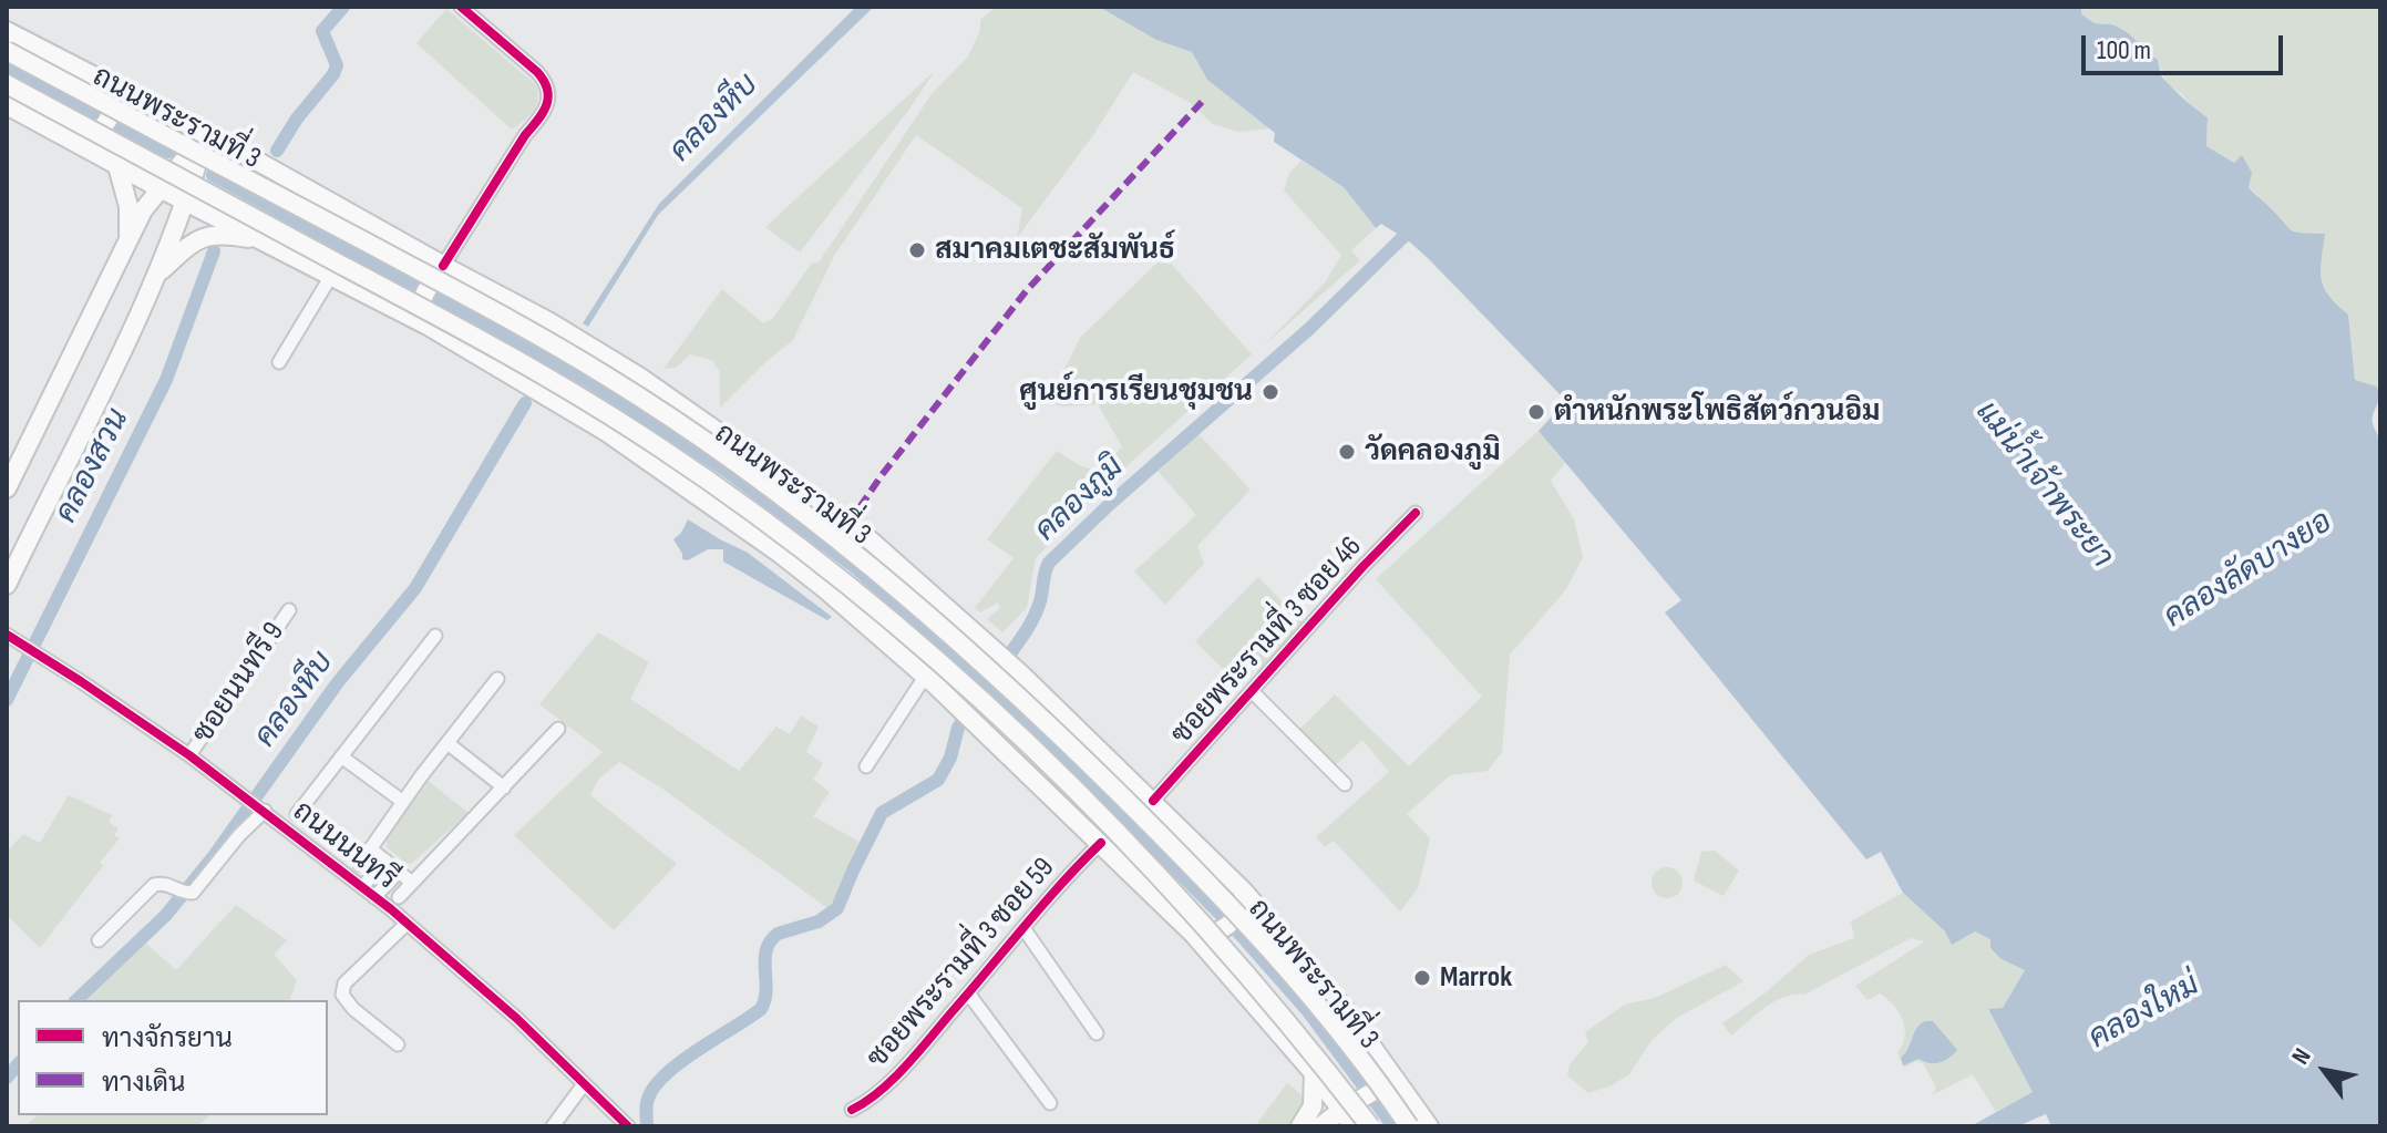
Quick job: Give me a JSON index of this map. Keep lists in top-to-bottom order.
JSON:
{
  "streets": {
    "main road": ["ถนนพระรามที่ 3"],
    "street": [
      "ซอยพระรามที่ 3 ซอย 46",
      "ซอยนนทรี 9",
      "ถนนนนทรี",
      "ซอยพระรามที่ 3 ซอย 59"
    ]
  },
  "crossings": [
    ["ถนนพระรามที่ 3", "ซอยพระรามที่ 3 ซอย 46"],
    ["ซอยนนทรี 9", "ถนนนนทรี"]
  ],
  "water": [
    "คลองหีบ",
    "คลองสวน",
    "แม่น้ำเจ้าพระยา",
    "คลองภูมิ",
    "คลองลัดบางยอ",
    "คลองใหม่"
  ],
  "places": [
    "สมาคมเตชะสัมพันธ์",
    "ศูนย์การเรียนชุมชน",
    "ตำหนักพระโพธิสัตว์กวนอิม",
    "วัดคลองภูมิ",
    "Marrok"
  ],
  "legend": ["ทางจักรยาน", "ทางเดิน"],
  "scale_bar": "100 m",
  "north": "top left"
}
